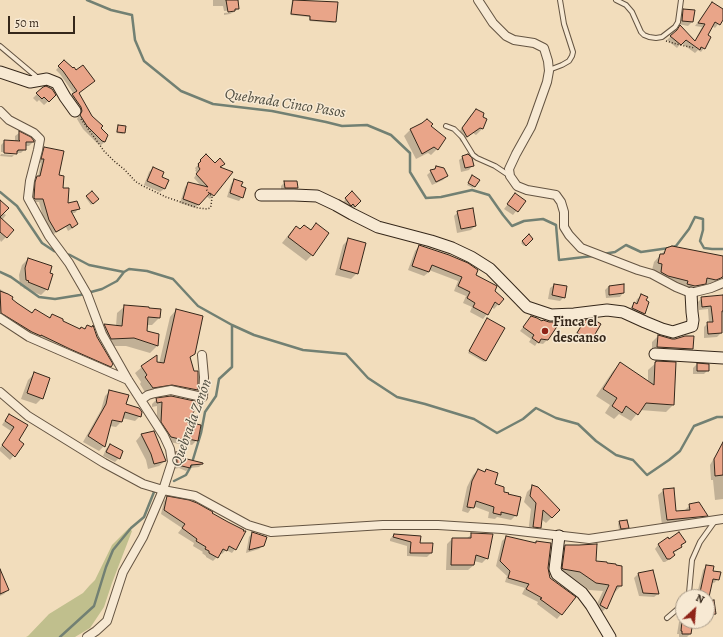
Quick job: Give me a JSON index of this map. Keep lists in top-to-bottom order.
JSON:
{
  "water": ["Quebrada Cinco Pasos", "Quebrada Zenón"],
  "places": ["Finca el descanso"],
  "scale_bar": "50 m",
  "north": "top right"
}
